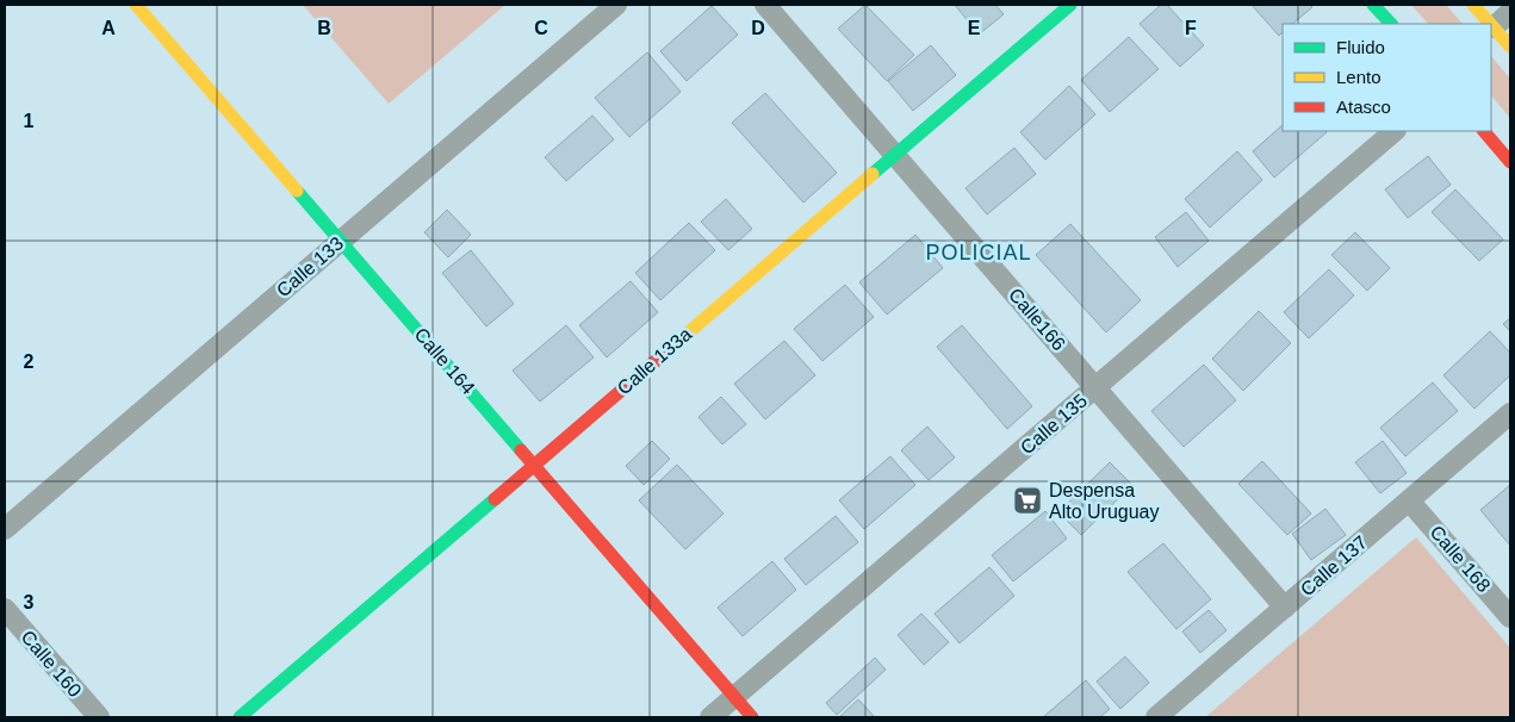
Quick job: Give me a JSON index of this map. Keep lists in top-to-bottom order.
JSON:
{
  "streets": {
    "street": [
      "Calle 133",
      "Calle166",
      "Calle 164",
      "Calle 133a",
      "Calle 135",
      "Calle 168",
      "Calle 137",
      "Calle 160"
    ]
  },
  "crossings": [
    ["Calle 133", "Calle 164"],
    ["Calle166", "Calle 133a"],
    ["Calle166", "Calle 135"],
    ["Calle166", "Calle 137"],
    ["Calle 164", "Calle 133a"],
    ["Calle 164", "Calle 135"],
    ["Calle 168", "Calle 137"]
  ],
  "districts": ["POLICIAL"],
  "places": {
    "supermarket": ["Despensa Alto Uruguay"]
  },
  "legend": ["Fluido", "Lento", "Atasco"],
  "grid": {
    "columns": [
      "A",
      "B",
      "C",
      "D",
      "E",
      "F"
    ],
    "rows": ["1", "2", "3"]
  }
}
